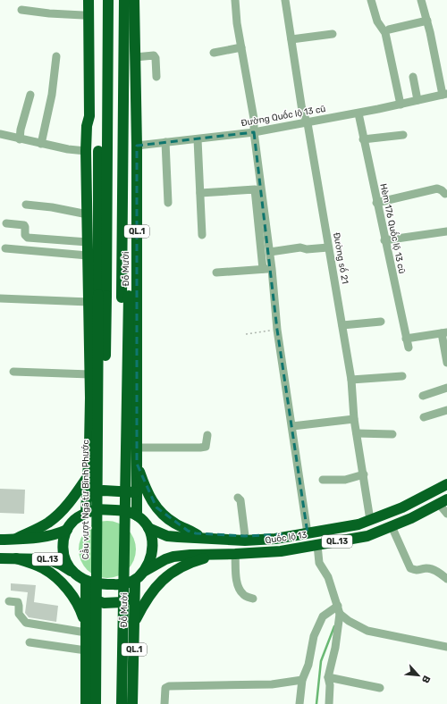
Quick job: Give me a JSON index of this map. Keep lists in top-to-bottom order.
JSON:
{
  "streets": {
    "highway": [
      "QL.1",
      "Đỗ Mười",
      "Cầu vượt Ngã tư Bình Phước",
      "Quốc lộ 13",
      "QL.13"
    ],
    "street": ["Đường Quốc lộ 13 cũ", "Hèm 176 Quốc lộ 13 cũ", "Đường số 21"]
  },
  "crossings": [
    ["Đường Quốc lộ 13 cũ", "Hèm 176 Quốc lộ 13 cũ"],
    ["Đường Quốc lộ 13 cũ", "Đường số 21"],
    ["Đường Quốc lộ 13 cũ", "Đỗ Mười"],
    ["QL.1", "Đỗ Mười"],
    ["Đường số 21", "Quốc lộ 13"],
    ["Đỗ Mười", "Quốc lộ 13"],
    ["Đỗ Mười", "QL.13"],
    ["Quốc lộ 13", "QL.13"]
  ],
  "north": "bottom right"
}
